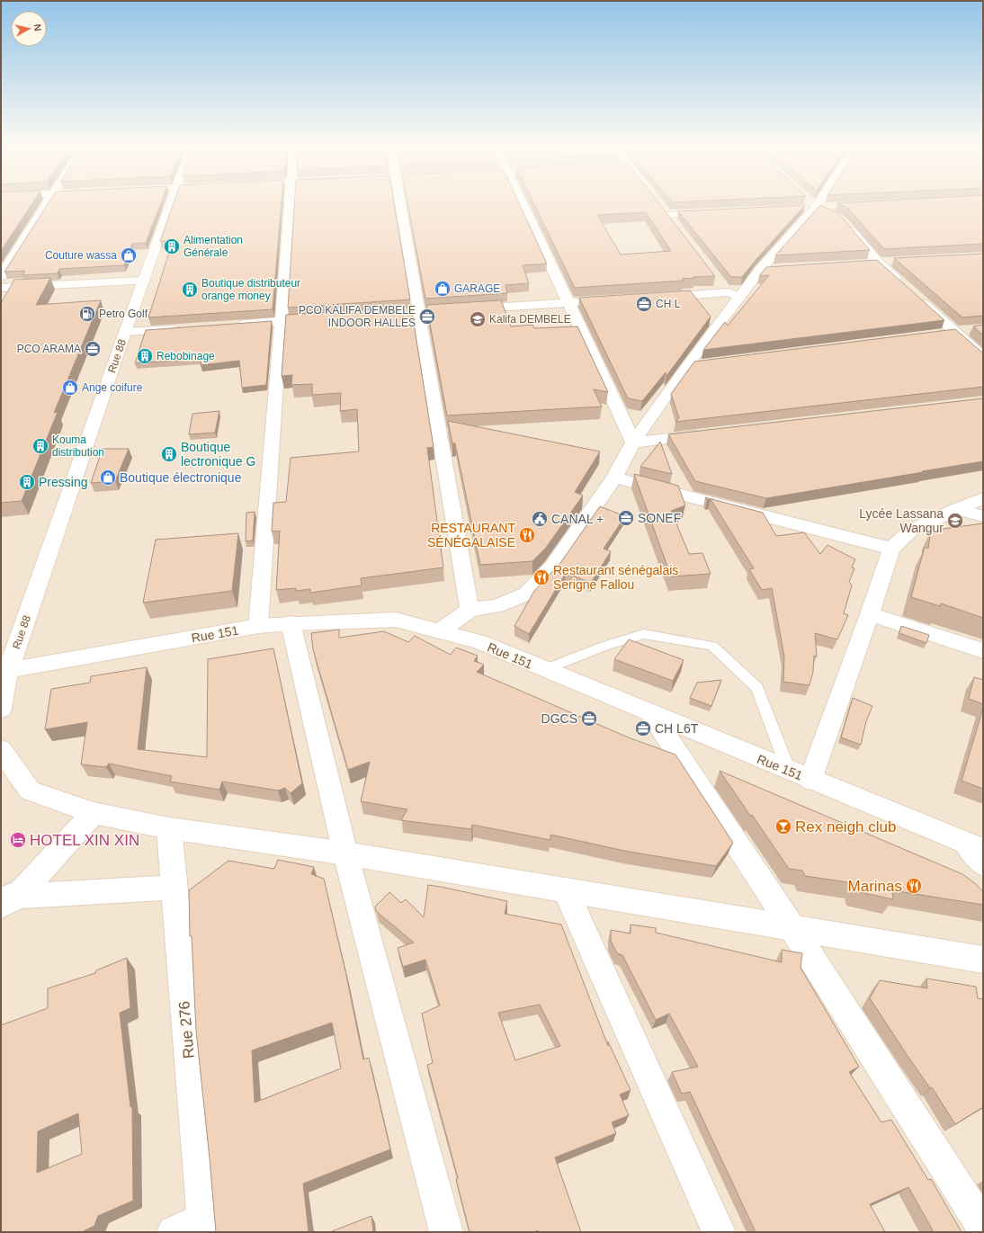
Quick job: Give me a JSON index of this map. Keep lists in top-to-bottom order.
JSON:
{
  "streets": {
    "street": ["Rue 88", "Rue 151", "Rue 276"]
  },
  "crossings": [
    ["Rue 88", "Rue 151"]
  ],
  "places": {
    "building": [
      "Alimentation Générale",
      "Boutique distributeur orange money",
      "Rebobinage",
      "Kouma distribution",
      "Boutique lectronique G",
      "Pressing"
    ],
    "shop": [
      "Couture wassa",
      "GARAGE",
      "Ange coifure",
      "Boutique électronique"
    ],
    "office": [
      "CH L",
      "PCO KALIFA DEMBELE INDOOR HALLES",
      "PCO ARAMA",
      "SONEF",
      "DGCS",
      "CH L6T"
    ],
    "fuel station": ["Petro Golf"],
    "school or university": ["Kalifa DEMBELE", "Lycée Lassana Wangur"],
    "public building": ["CANAL +"],
    "restaurant": ["RESTAURANT SÉNÉGALAISE", "Restaurant sénégalais Serigne Fallou", "Marinas"],
    "bar": ["Rex neigh club"],
    "hotel": ["HOTEL XIN XIN"]
  },
  "north": "right"
}
